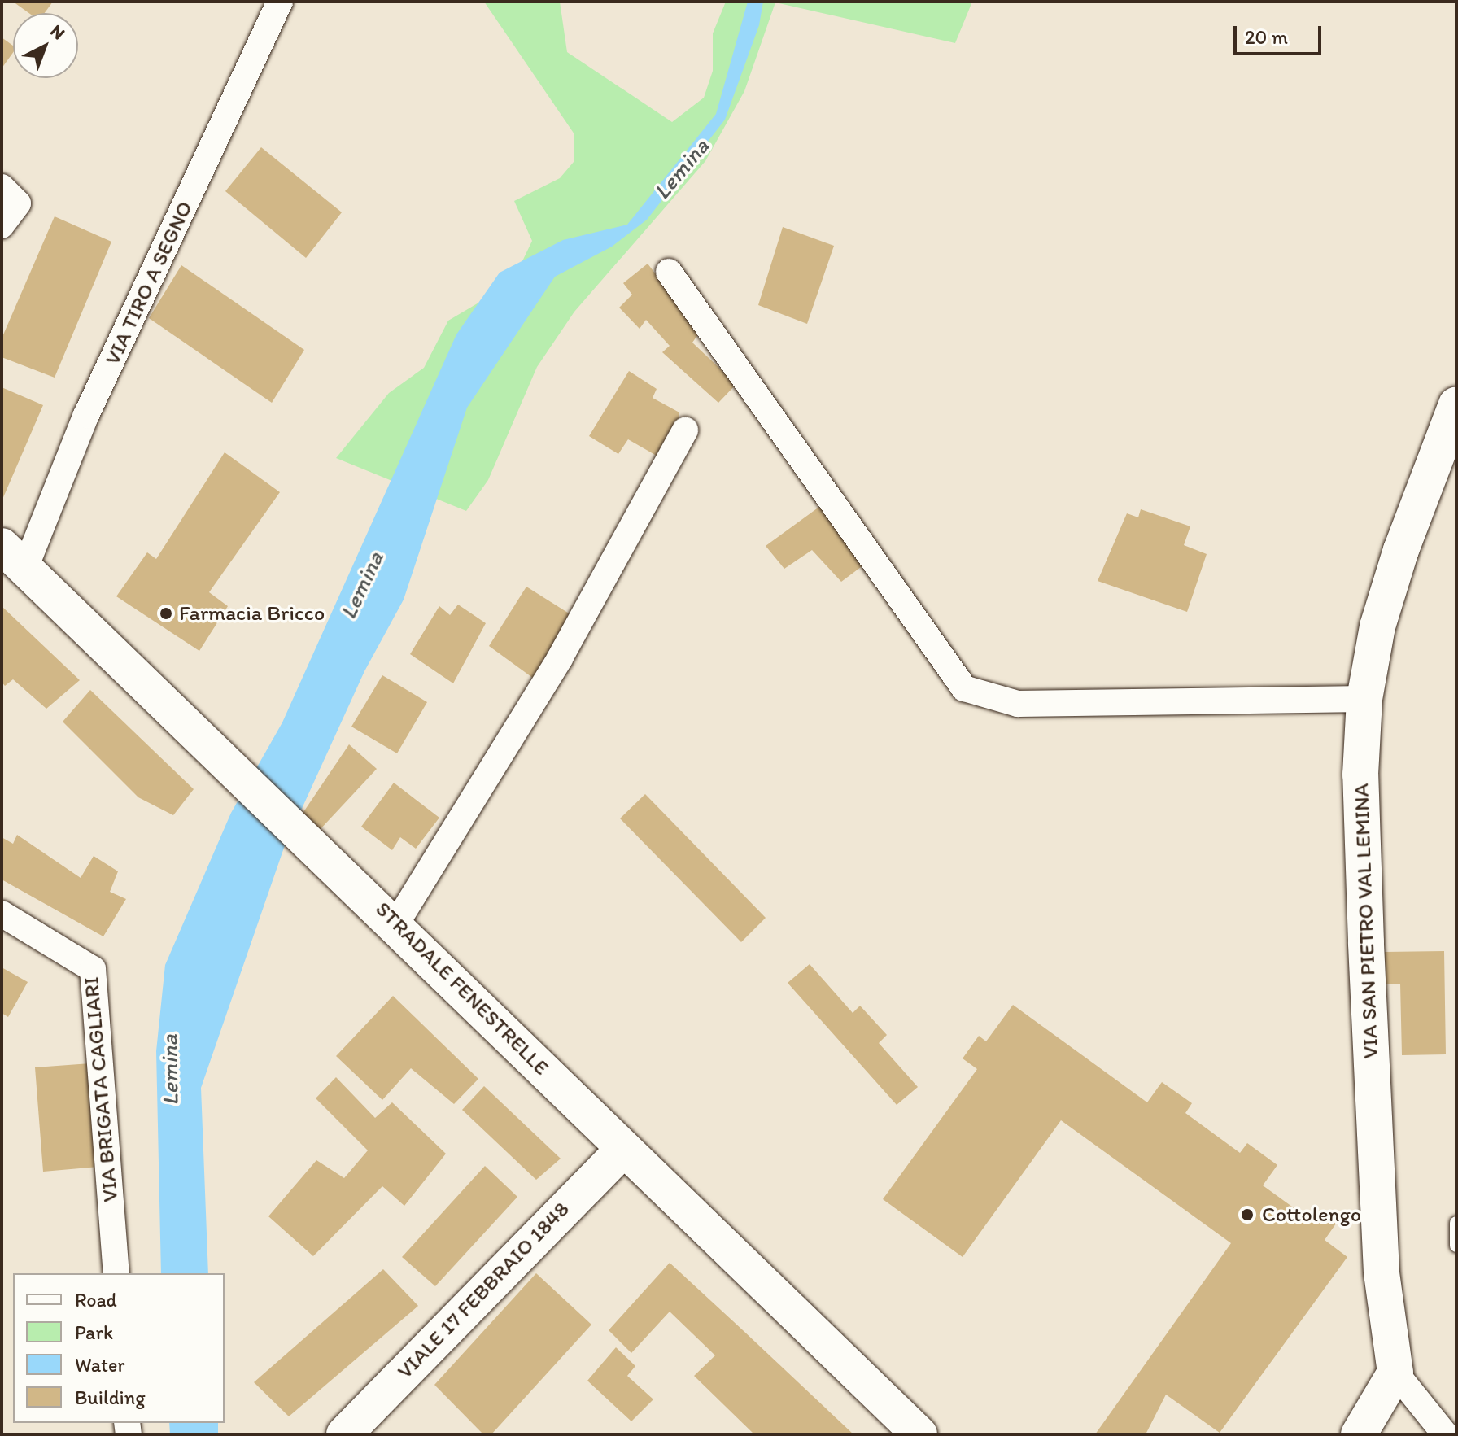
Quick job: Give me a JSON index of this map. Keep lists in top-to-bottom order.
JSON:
{
  "streets": {
    "street": [
      "VIA TIRO A SEGNO",
      "VIA SAN PIETRO VAL LEMINA",
      "STRADALE FENESTRELLE",
      "VIA BRIGATA CAGLIARI",
      "VIALE 17 FEBBRAIO 1848"
    ]
  },
  "crossings": [
    ["VIA TIRO A SEGNO", "STRADALE FENESTRELLE"],
    ["STRADALE FENESTRELLE", "VIALE 17 FEBBRAIO 1848"]
  ],
  "water": ["Lemina"],
  "places": ["Farmacia Bricco", "Cottolengo"],
  "legend": [
    "Road",
    "Park",
    "Water",
    "Building"
  ],
  "scale_bar": "20 m",
  "north": "top right"
}
